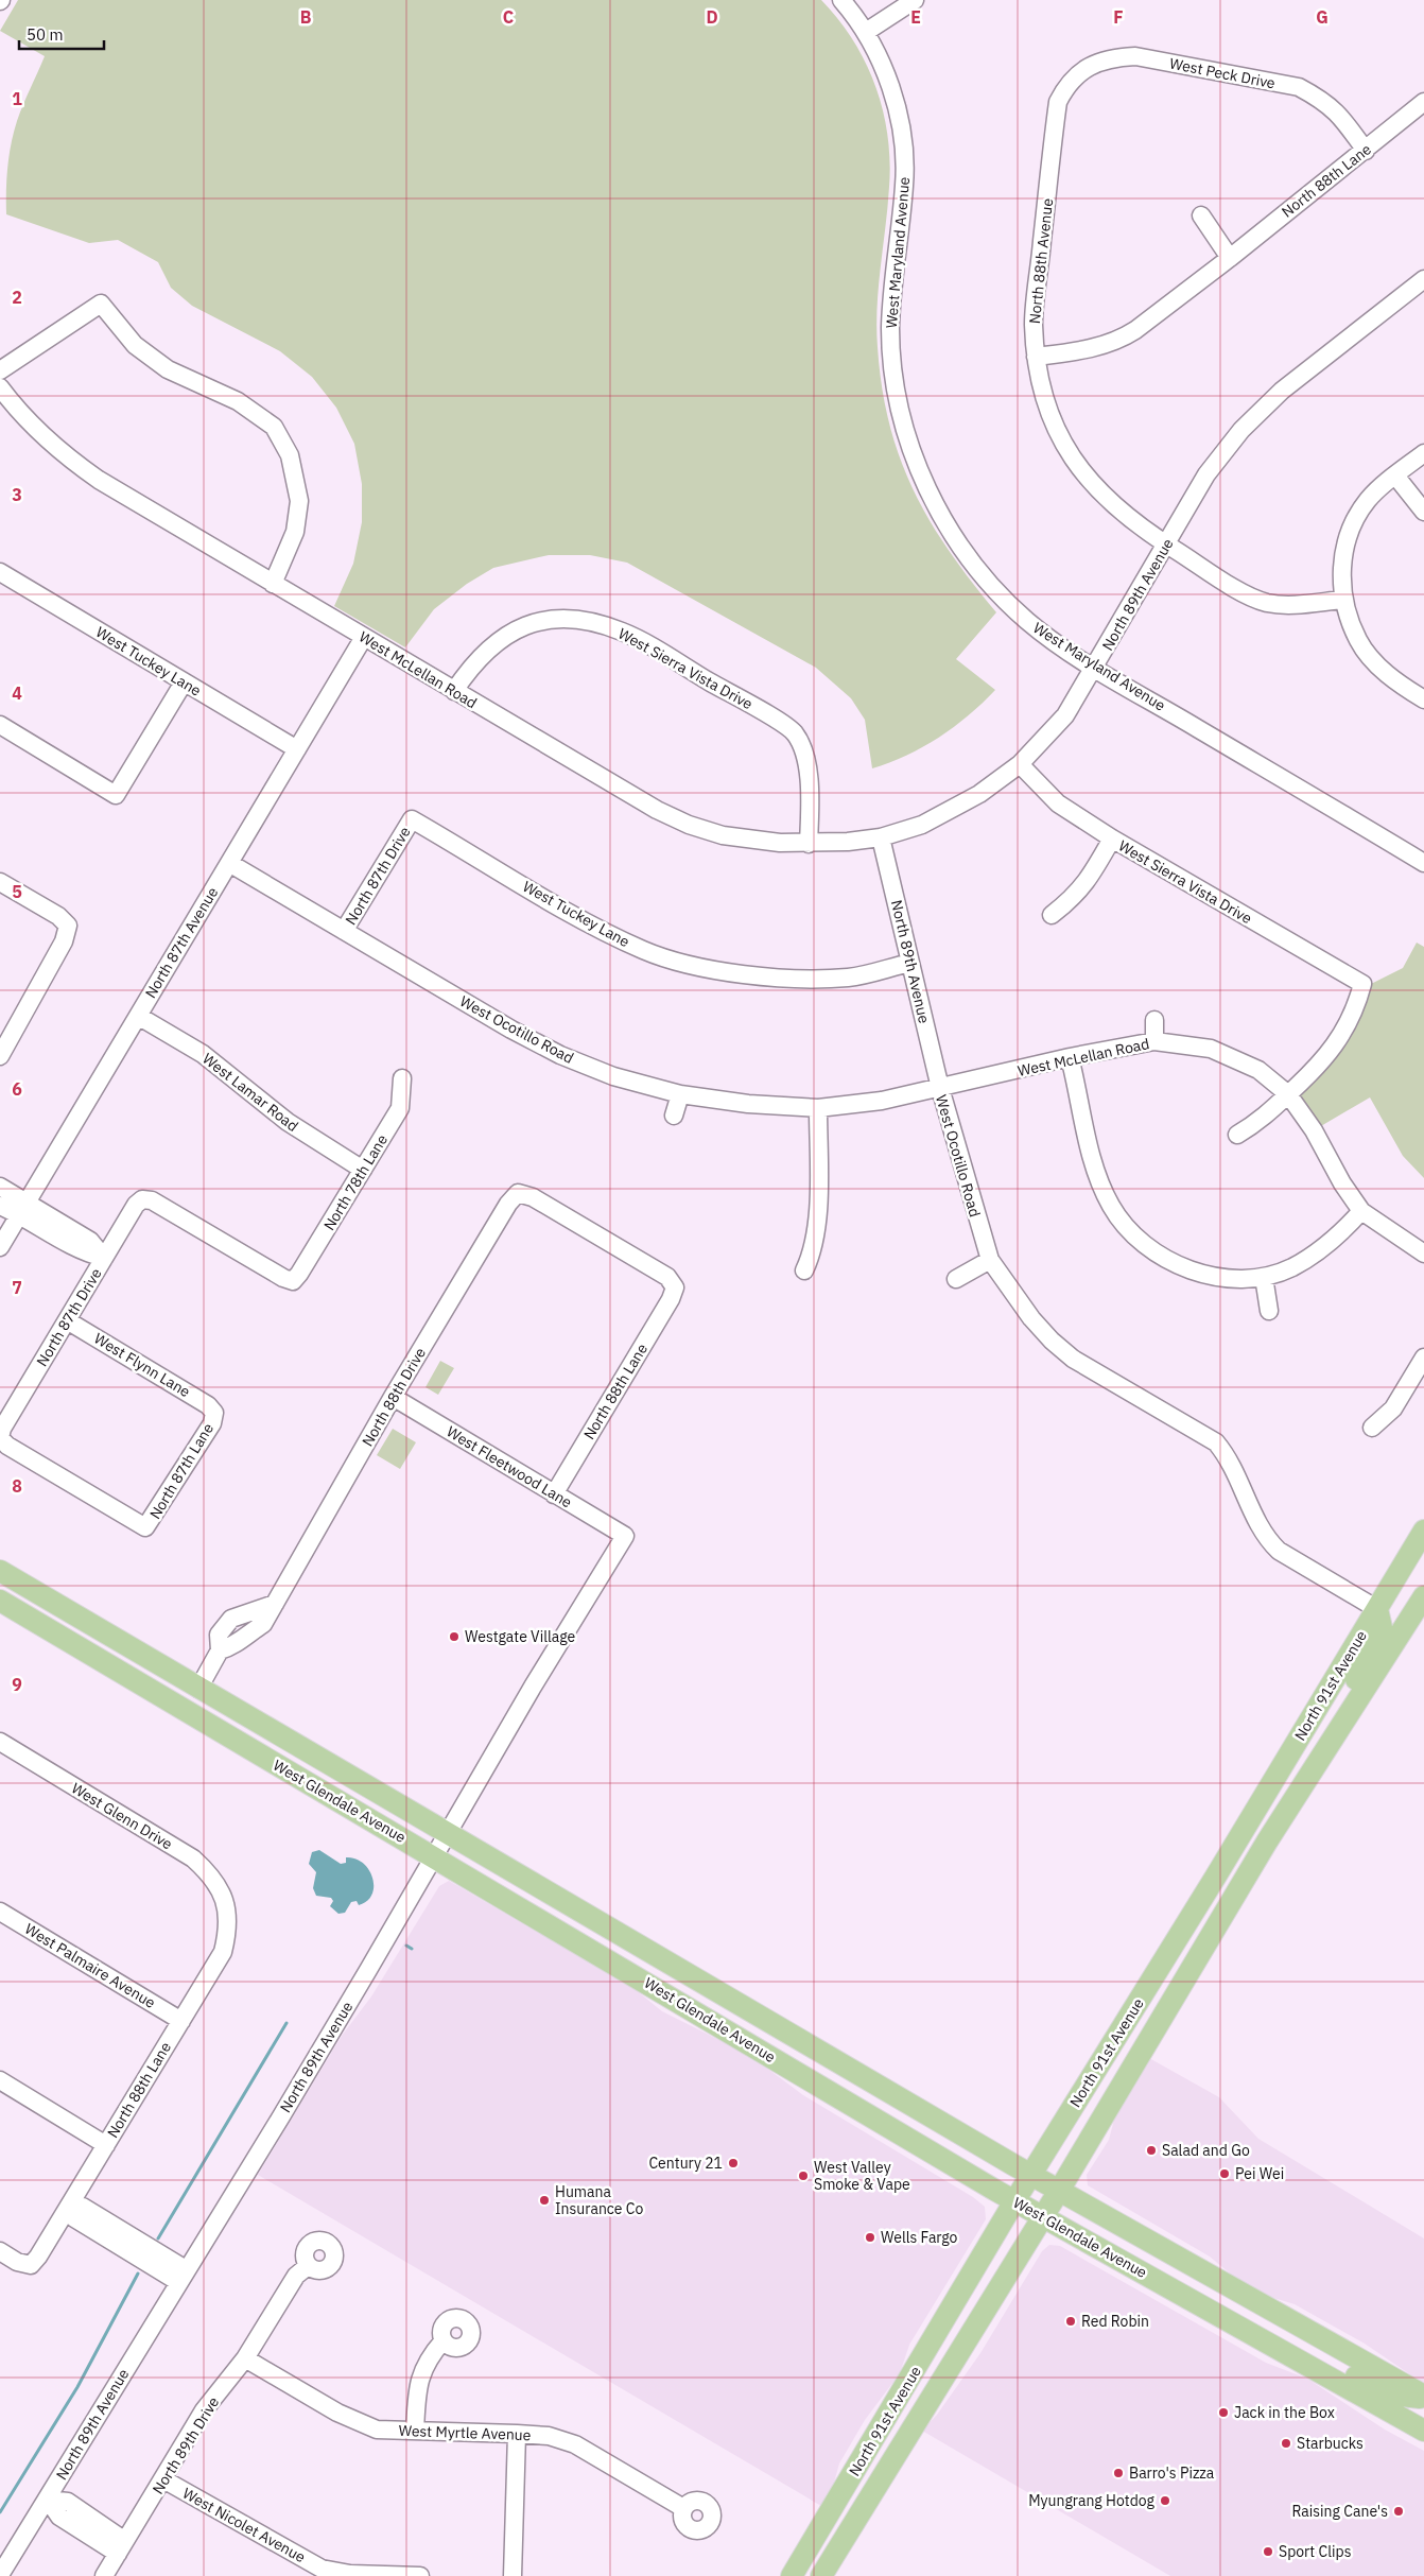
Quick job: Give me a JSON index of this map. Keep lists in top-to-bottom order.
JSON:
{
  "streets": {
    "main road": ["North 91st Avenue", "West Glendale Avenue"],
    "street": [
      "West Peck Drive",
      "North 88th Lane",
      "West Maryland Avenue",
      "North 88th Avenue",
      "North 89th Avenue",
      "West Tuckey Lane",
      "West Sierra Vista Drive",
      "West McLellan Road",
      "North 87th Drive",
      "North 87th Avenue",
      "West Ocotillo Road",
      "West Lamar Road",
      "North 78th Lane",
      "West Flynn Lane",
      "North 88th Drive",
      "West Fleetwood Lane",
      "North 87th Lane",
      "West Glenn Drive",
      "West Palmaire Avenue",
      "West Myrtle Avenue",
      "North 89th Drive",
      "West Nicolet Avenue"
    ]
  },
  "crossings": [
    ["West Peck Drive", "North 88th Lane"],
    ["West Peck Drive", "North 88th Avenue"],
    ["North 88th Lane", "North 88th Avenue"],
    ["North 88th Lane", "North 88th Drive"],
    ["North 88th Lane", "West Fleetwood Lane"],
    ["North 88th Lane", "West Glenn Drive"],
    ["North 88th Lane", "West Palmaire Avenue"],
    ["West Maryland Avenue", "North 89th Avenue"],
    ["North 88th Avenue", "North 89th Avenue"],
    ["North 89th Avenue", "West Tuckey Lane"],
    ["North 89th Avenue", "West Sierra Vista Drive"],
    ["North 89th Avenue", "West McLellan Road"],
    ["North 89th Avenue", "West Ocotillo Road"],
    ["North 89th Avenue", "West Fleetwood Lane"],
    ["North 89th Avenue", "West Glendale Avenue"],
    ["West Tuckey Lane", "North 87th Drive"],
    ["West Tuckey Lane", "North 87th Avenue"],
    ["West Sierra Vista Drive", "West McLellan Road"],
    ["West McLellan Road", "North 87th Avenue"],
    ["West McLellan Road", "West Ocotillo Road"],
    ["North 87th Drive", "West Ocotillo Road"],
    ["North 87th Drive", "North 78th Lane"],
    ["North 87th Drive", "West Flynn Lane"],
    ["North 87th Drive", "North 87th Lane"],
    ["North 87th Avenue", "West Ocotillo Road"],
    ["North 87th Avenue", "West Lamar Road"],
    ["West Ocotillo Road", "North 91st Avenue"],
    ["West Lamar Road", "North 78th Lane"],
    ["West Flynn Lane", "North 87th Lane"],
    ["North 88th Drive", "West Fleetwood Lane"],
    ["North 91st Avenue", "West Glendale Avenue"],
    ["West Myrtle Avenue", "North 89th Drive"],
    ["North 89th Drive", "West Nicolet Avenue"]
  ],
  "places": [
    "Westgate Village",
    "Salad and Go",
    "Century 21",
    "Pei Wei",
    "West Valley Smoke & Vape",
    "Humana Insurance Co",
    "Wells Fargo",
    "Red Robin",
    "Jack in the Box",
    "Starbucks",
    "Barro's Pizza",
    "Myungrang Hotdog",
    "Raising Cane's",
    "Sport Clips"
  ],
  "scale_bar": "50 m",
  "grid": {
    "columns": [
      "B",
      "C",
      "D",
      "E",
      "F",
      "G"
    ],
    "rows": [
      "1",
      "2",
      "3",
      "4",
      "5",
      "6",
      "7",
      "8",
      "9"
    ]
  }
}
